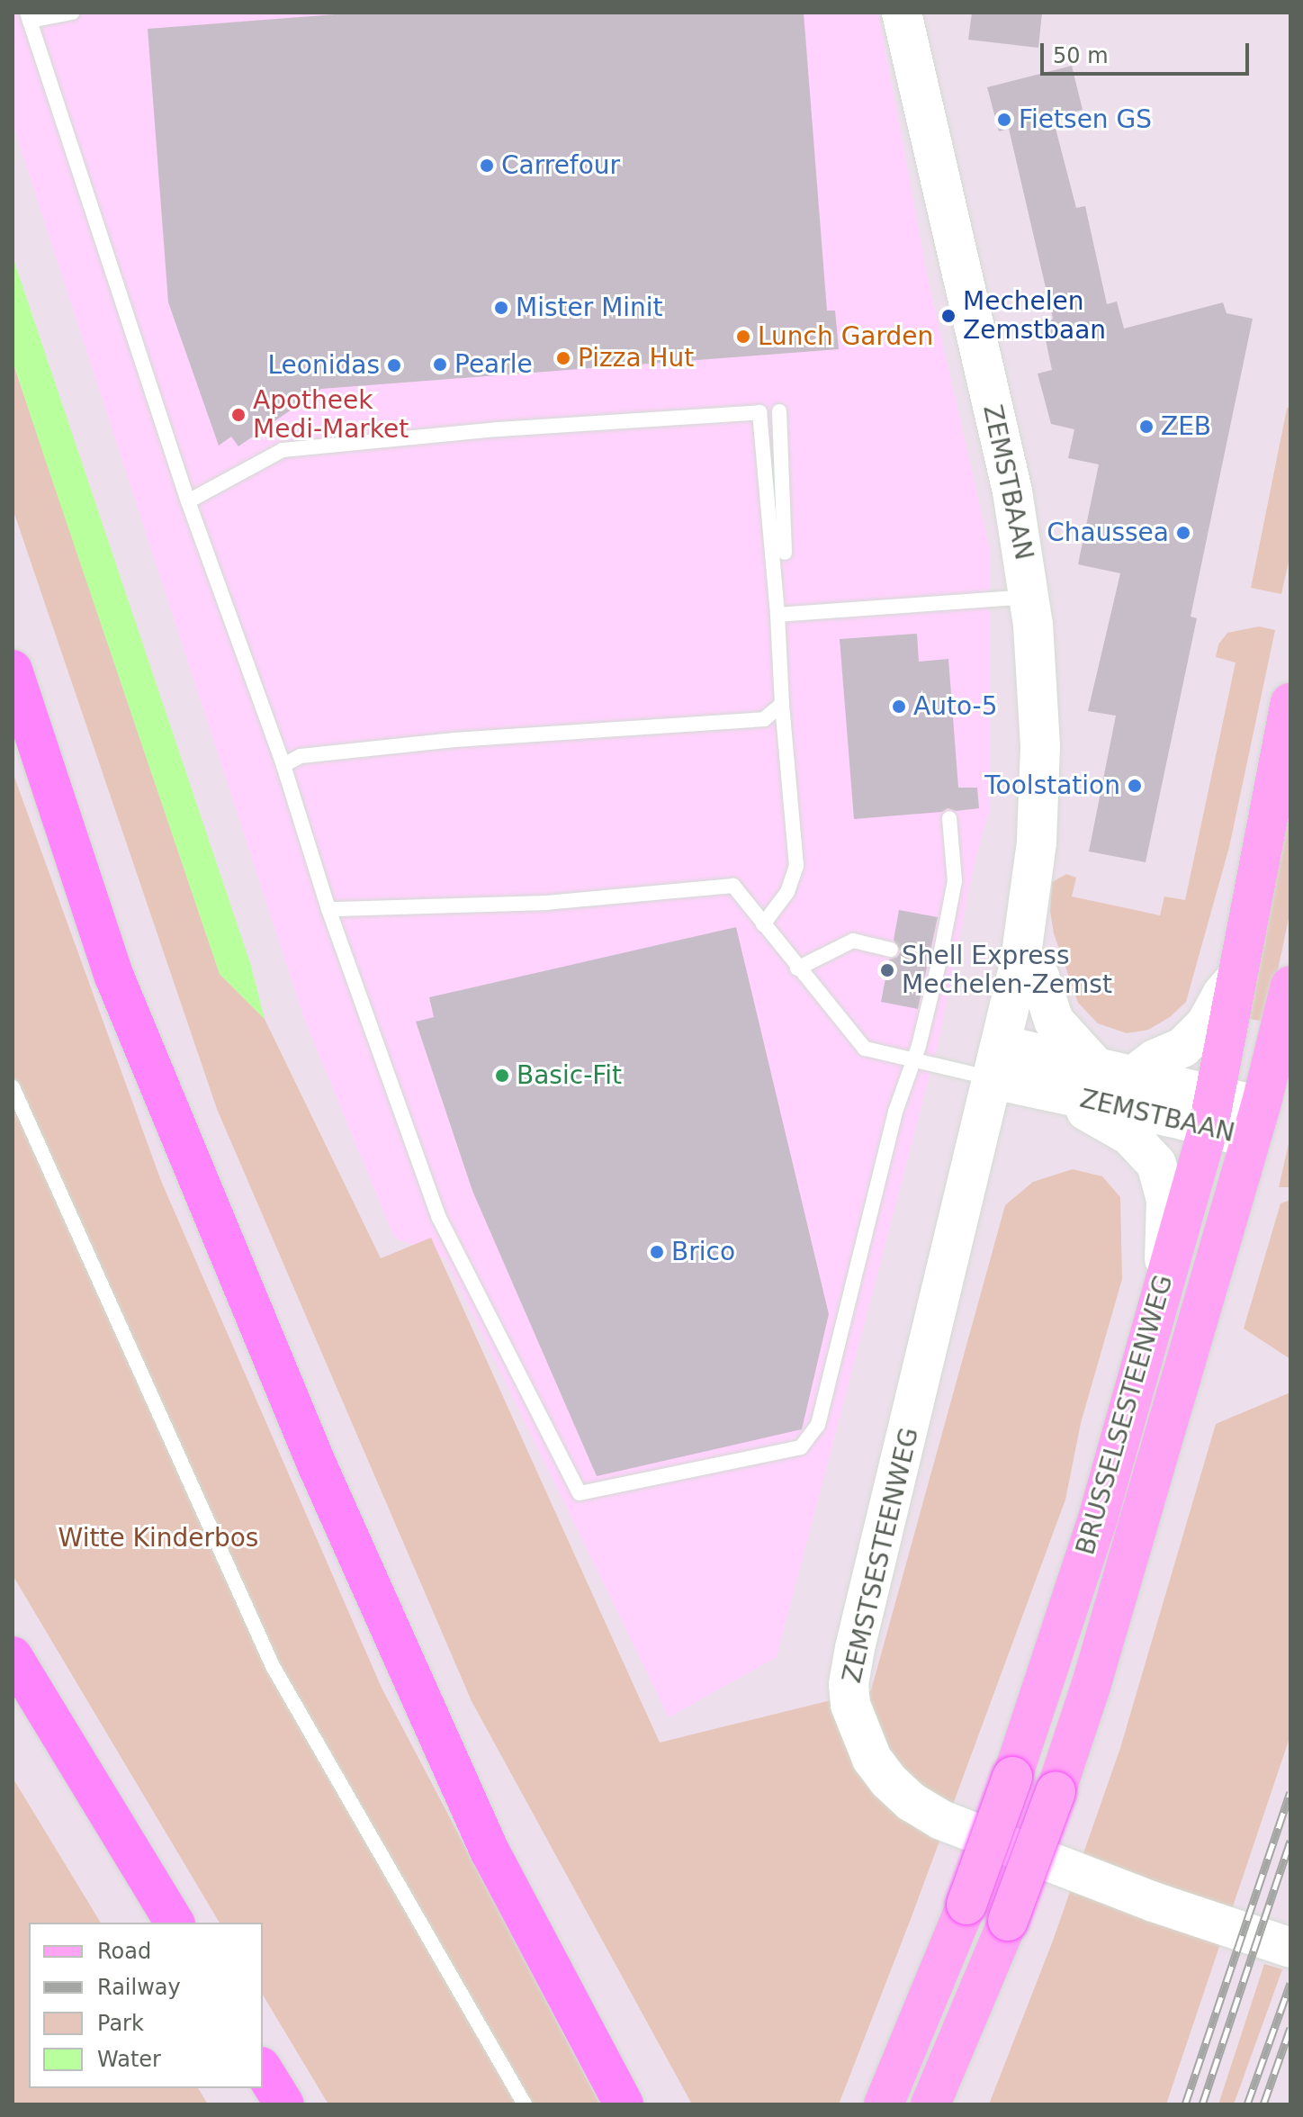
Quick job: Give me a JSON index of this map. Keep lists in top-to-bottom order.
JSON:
{
  "streets": {
    "main road": ["BRUSSELSESTEENWEG"],
    "street": ["ZEMSTBAAN", "ZEMSTSESTEENWEG"]
  },
  "crossings": [
    ["ZEMSTBAAN", "BRUSSELSESTEENWEG"],
    ["ZEMSTBAAN", "ZEMSTSESTEENWEG"]
  ],
  "parks": ["Witte Kinderbos"],
  "places": [
    "Fietsen GS",
    "Carrefour",
    "Mister Minit",
    "Mechelen Zemstbaan",
    "Lunch Garden",
    "Pizza Hut",
    "Pearle",
    "Leonidas",
    "Apotheek Medi-Market",
    "ZEB",
    "Chaussea",
    "Auto-5",
    "Toolstation",
    "Shell Express Mechelen-Zemst",
    "Basic-Fit",
    "Brico"
  ],
  "legend": [
    "Road",
    "Railway",
    "Park",
    "Water"
  ],
  "scale_bar": "50 m"
}
